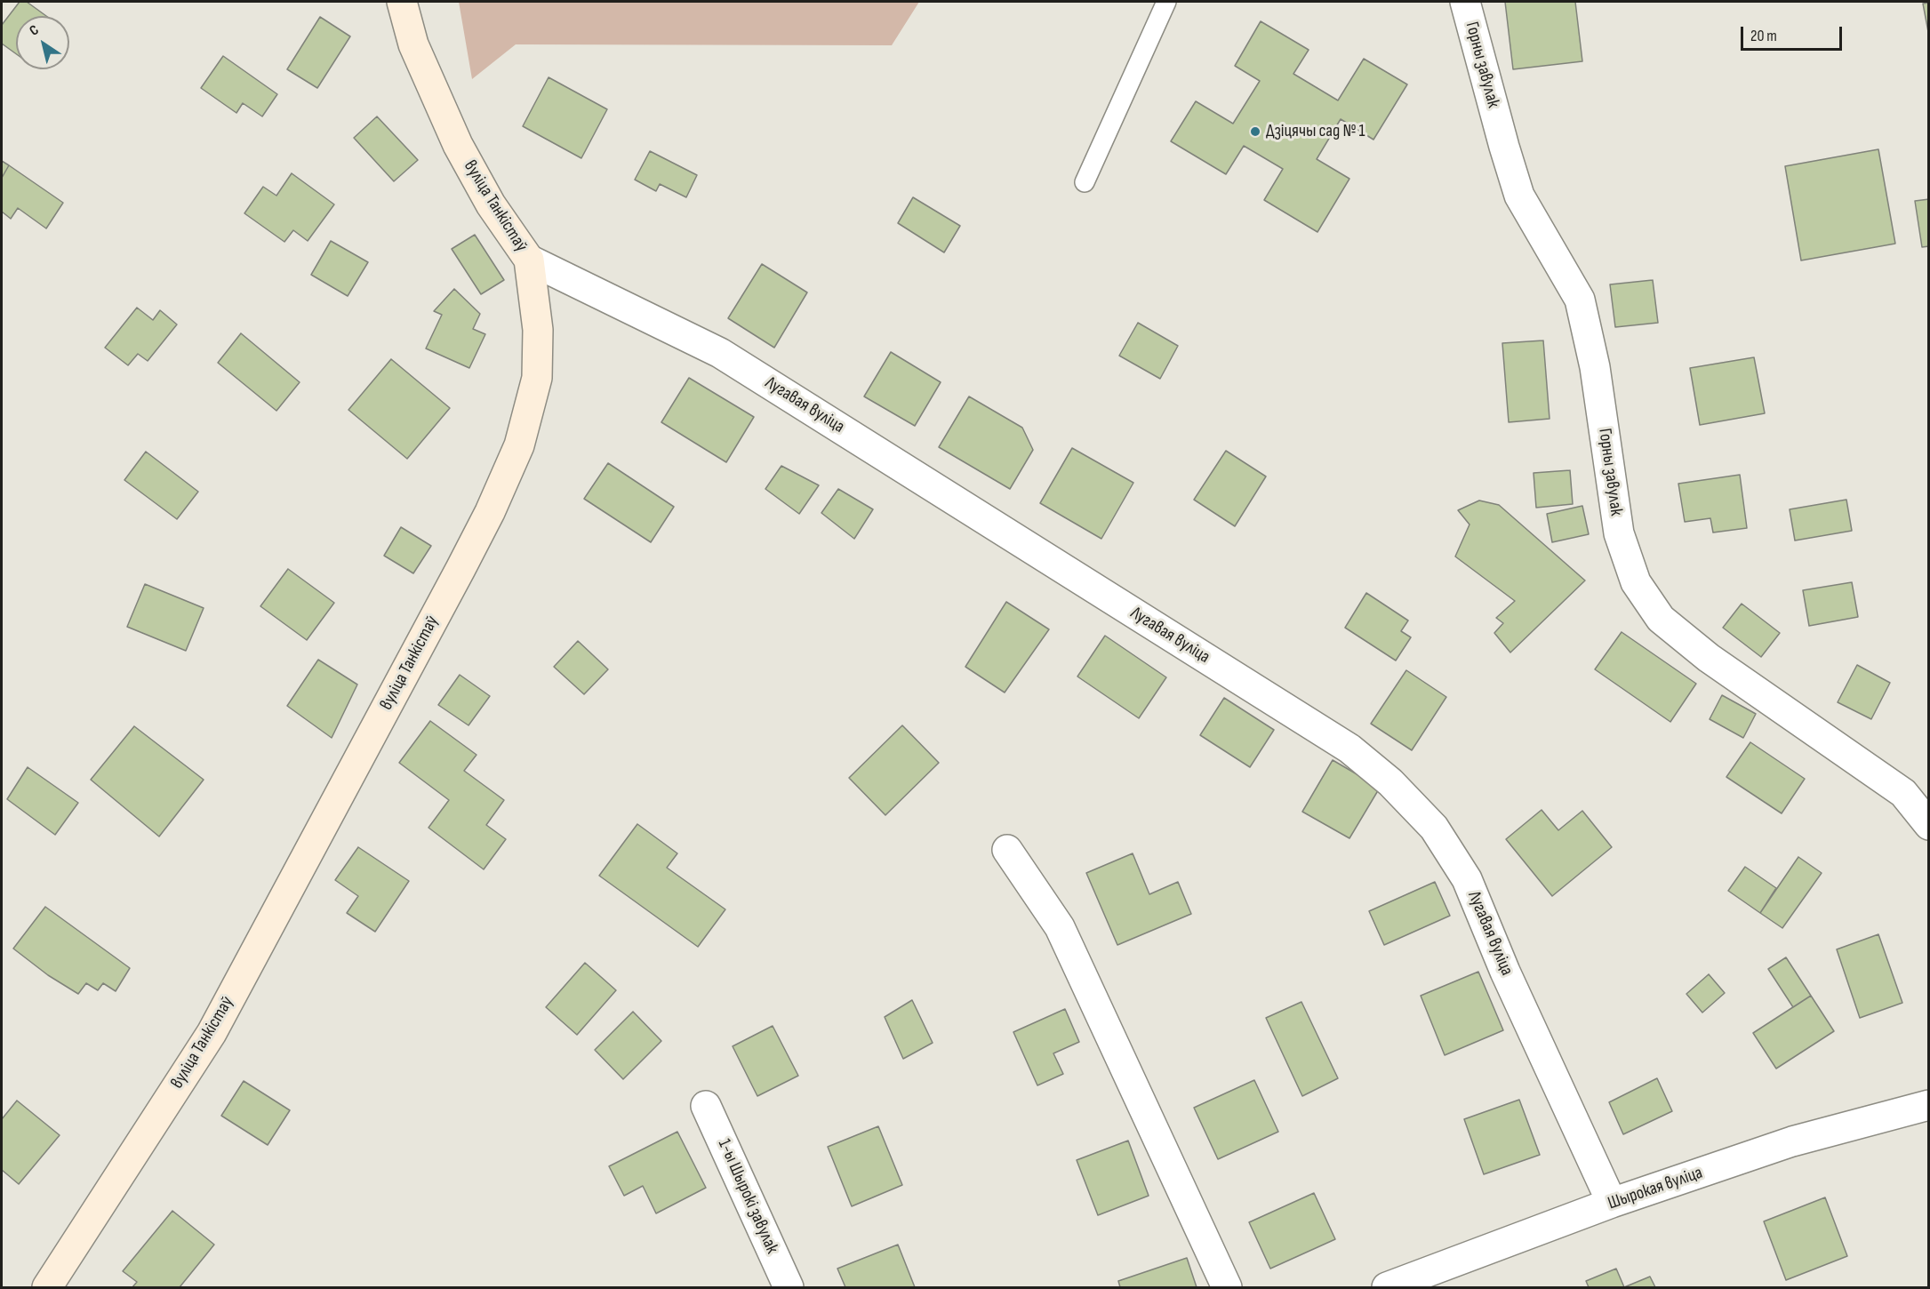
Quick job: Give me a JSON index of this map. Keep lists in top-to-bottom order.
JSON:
{
  "streets": {
    "street": [
      "Горны завулак",
      "вуліца Танкістаў",
      "Лугавая вуліца",
      "Шырокая вуліца",
      "1-ы Шырокі завулак"
    ]
  },
  "crossings": [
    ["вуліца Танкістаў", "Лугавая вуліца"],
    ["Лугавая вуліца", "Шырокая вуліца"]
  ],
  "places": ["Дзіцячы сад № 1"],
  "scale_bar": "20 m",
  "north": "top left"
}
